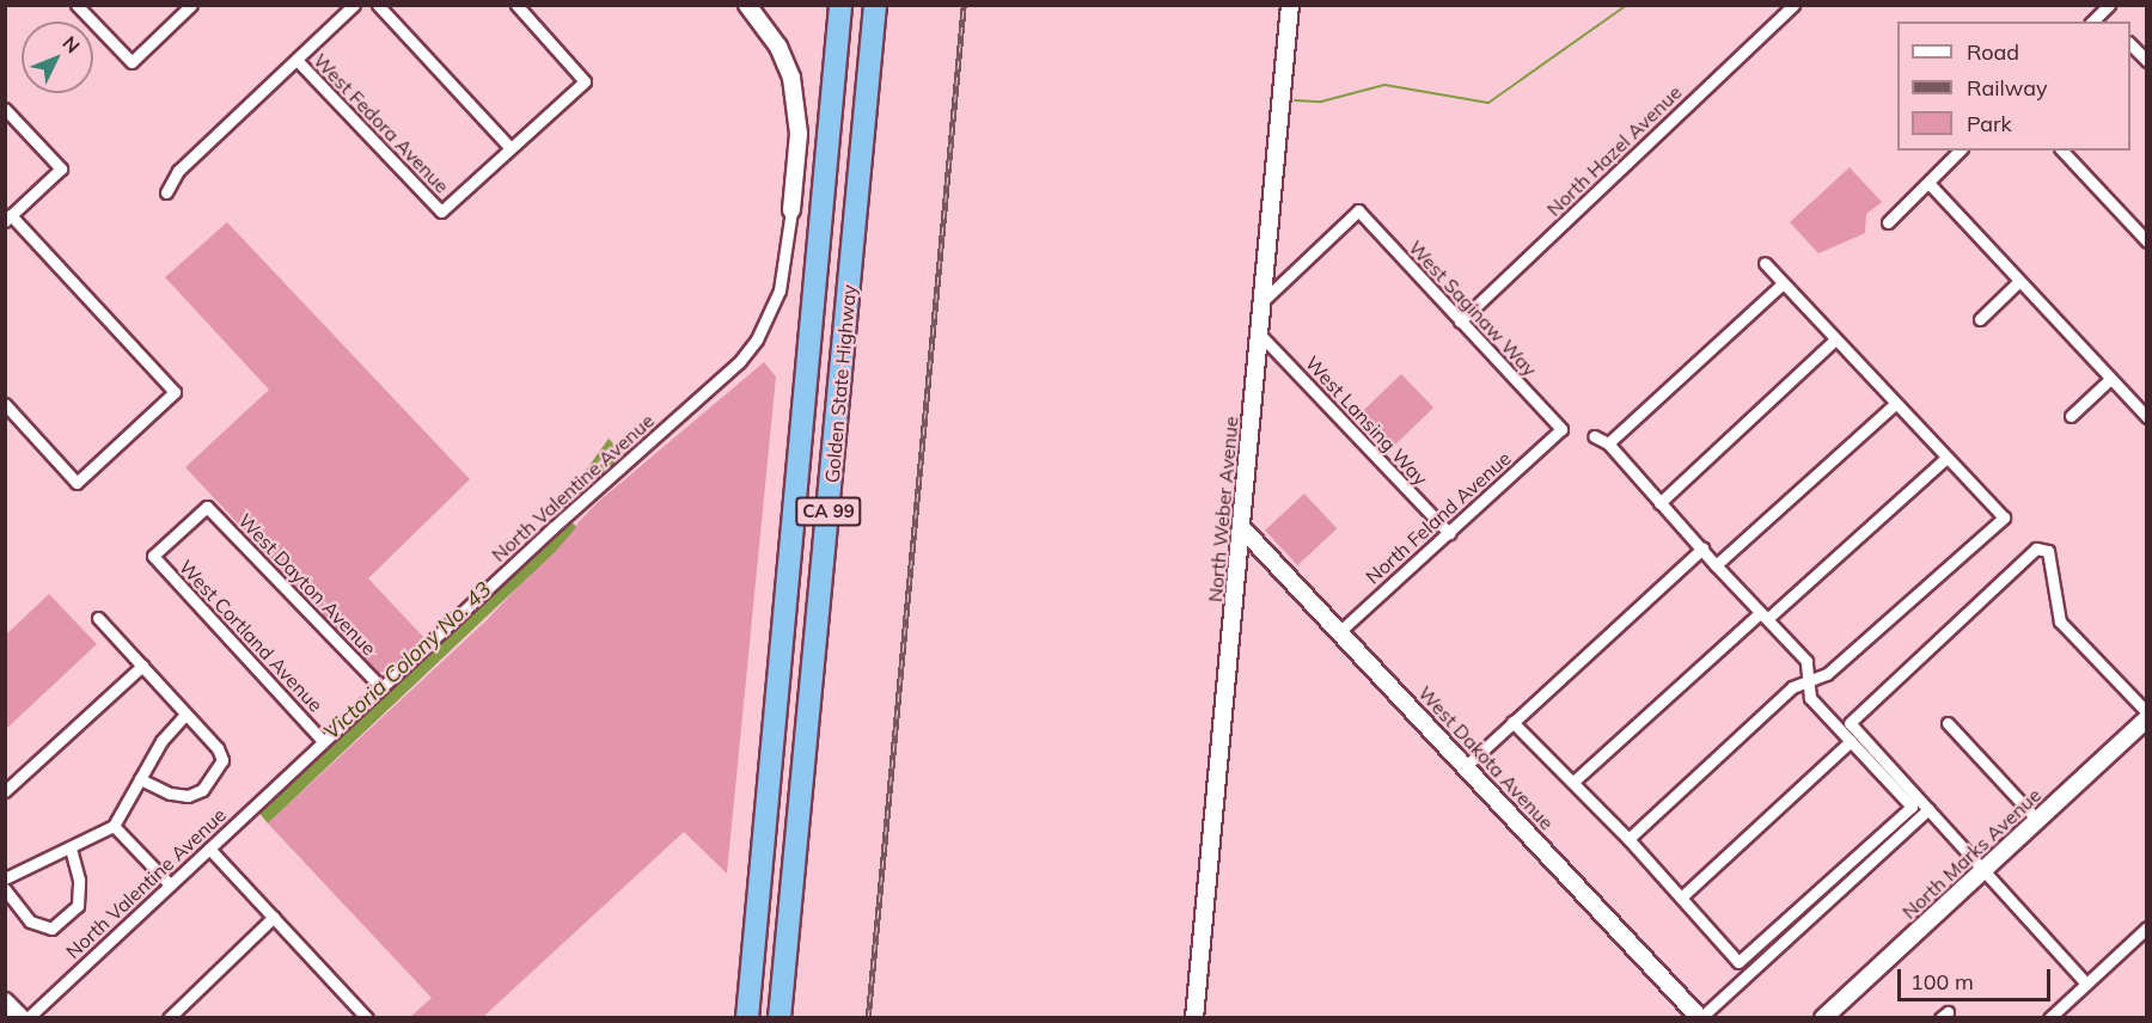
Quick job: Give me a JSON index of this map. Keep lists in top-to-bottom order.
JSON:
{
  "streets": {
    "highway": ["Golden State Highway", "CA 99"],
    "main road": ["North Weber Avenue", "West Dakota Avenue", "North Marks Avenue"],
    "street": [
      "West Fedora Avenue",
      "North Hazel Avenue",
      "West Saginaw Way",
      "West Lansing Way",
      "North Valentine Avenue",
      "North Feland Avenue",
      "West Dayton Avenue",
      "West Cortland Avenue"
    ]
  },
  "crossings": [
    ["North Hazel Avenue", "West Saginaw Way"],
    ["West Saginaw Way", "North Weber Avenue"],
    ["West Saginaw Way", "North Feland Avenue"],
    ["West Lansing Way", "North Weber Avenue"],
    ["West Lansing Way", "North Feland Avenue"],
    ["North Valentine Avenue", "West Dayton Avenue"],
    ["North Valentine Avenue", "West Cortland Avenue"],
    ["North Weber Avenue", "West Dakota Avenue"],
    ["North Feland Avenue", "West Dakota Avenue"],
    ["West Dayton Avenue", "West Cortland Avenue"]
  ],
  "water": ["Victoria Colony No. 43"],
  "legend": ["Road", "Railway", "Park"],
  "scale_bar": "100 m",
  "north": "top right"
}
